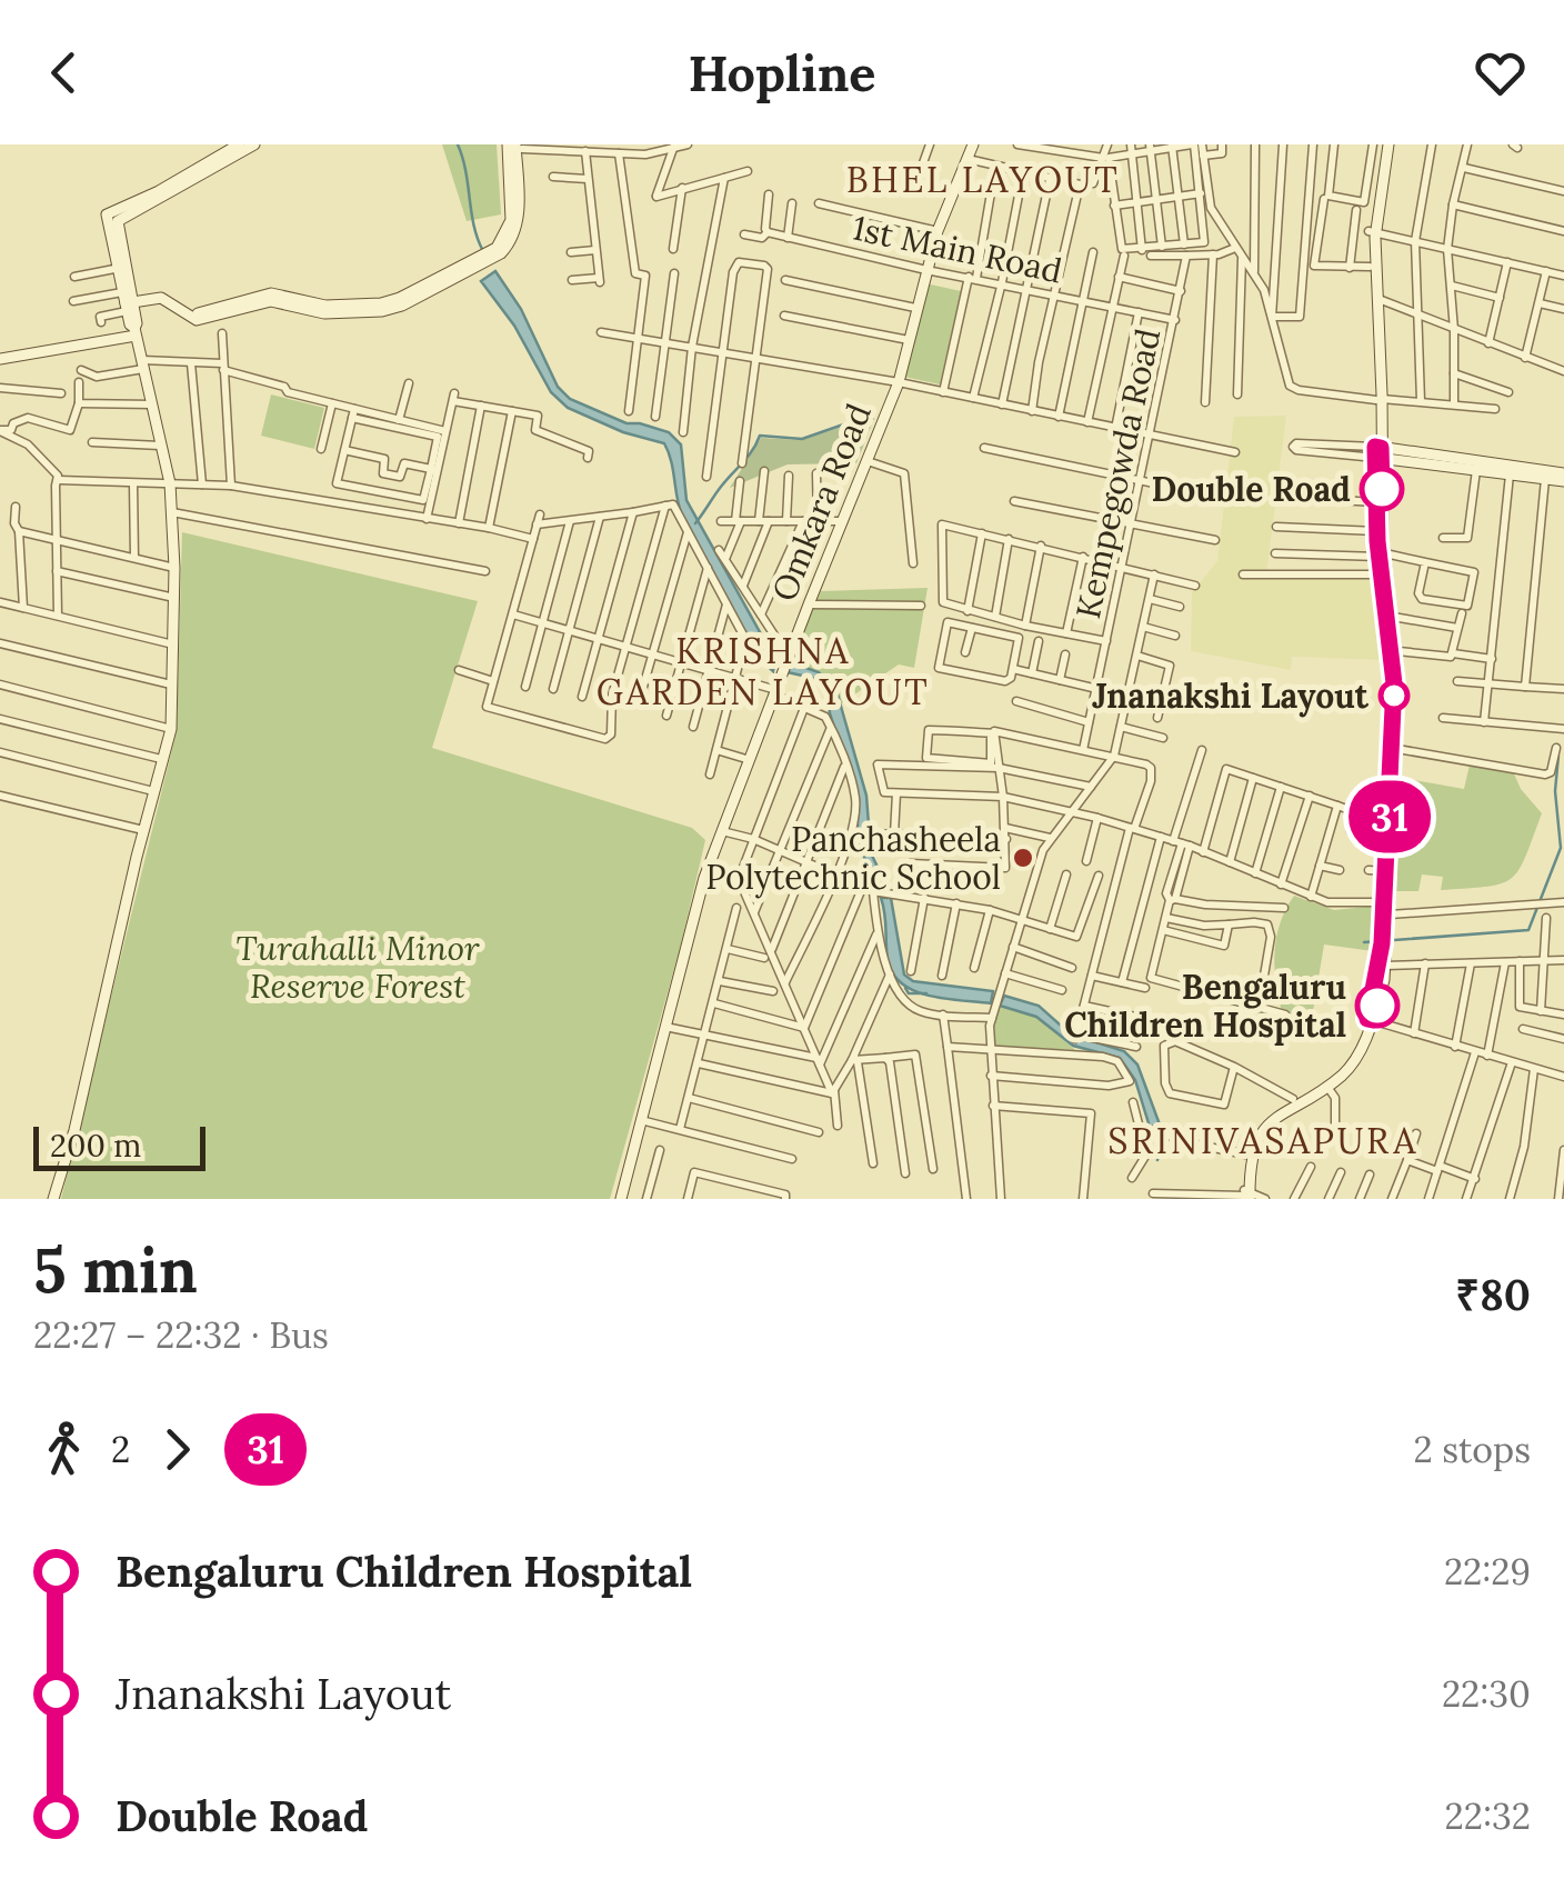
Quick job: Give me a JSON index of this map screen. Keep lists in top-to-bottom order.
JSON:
{
  "streets": {
    "street": ["1st Main Road", "Kempegowda Road", "Omkara Road"]
  },
  "crossings": [
    ["1st Main Road", "Kempegowda Road"],
    ["1st Main Road", "Omkara Road"]
  ],
  "districts": ["BHEL LAYOUT", "KRISHNA GARDEN LAYOUT", "SRINIVASAPURA"],
  "parks": ["Turahalli Minor Reserve Forest"],
  "places": [
    "Double Road",
    "Jnanakshi Layout",
    "Panchasheela Polytechnic School",
    "Bengaluru Children Hospital"
  ],
  "lines": ["bus line 31"],
  "scale_bar": "200 m",
  "page": {
    "header": "Hopline",
    "on_map": "31",
    "scale": "200 m",
    "heading": ["5 min", "22:27 – 22:32 · Bus", "₹80"],
    "legs": ["2", "31", "2 stops"],
    "list": [
      {
        "name": "Bengaluru Children Hospital",
        "value": "22:29"
      },
      {
        "name": "Jnanakshi Layout",
        "value": "22:30"
      },
      {
        "name": "Double Road",
        "value": "22:32"
      }
    ]
  }
}
